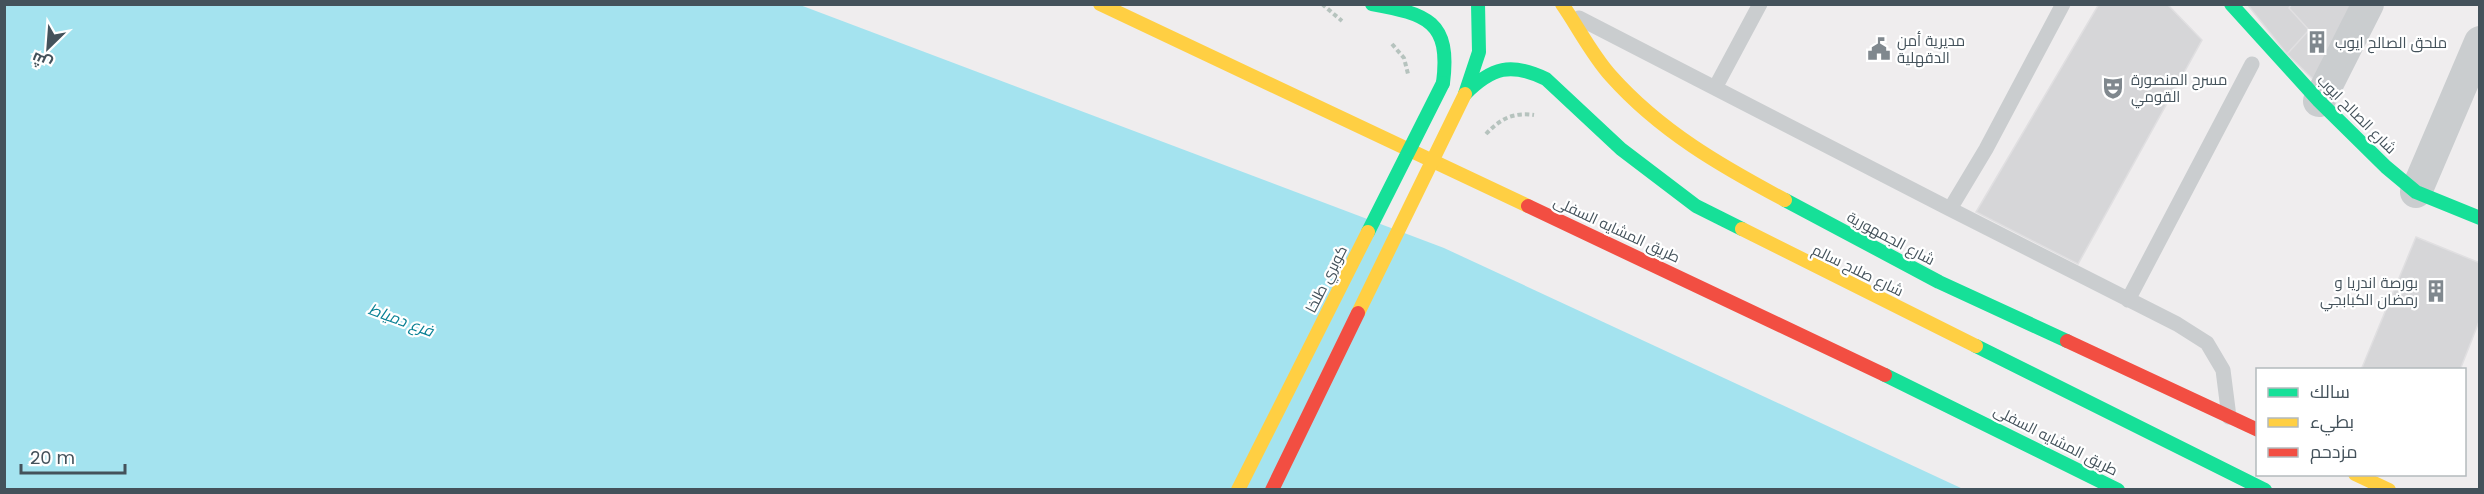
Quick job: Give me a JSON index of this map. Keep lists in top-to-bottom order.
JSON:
{
  "streets": {
    "main road": [
      "شارع الصالح ايوب",
      "طريق المشايه السفلى",
      "شارع الجمهورية",
      "شارع صلاح سالم",
      "كوبري طلخا"
    ]
  },
  "water": ["فرع دمياط"],
  "places": {
    "building": ["ملحق الصالح ايوب", "بورصة اندريا و رمضان الكبابجي"],
    "public building": ["مديرية أمن الدقهلية"],
    "theatre": ["مسرح المنصورة القومي"]
  },
  "legend": ["سالك", "بطيء", "مزدحم"],
  "scale_bar": "20 m",
  "north": "bottom left"
}
